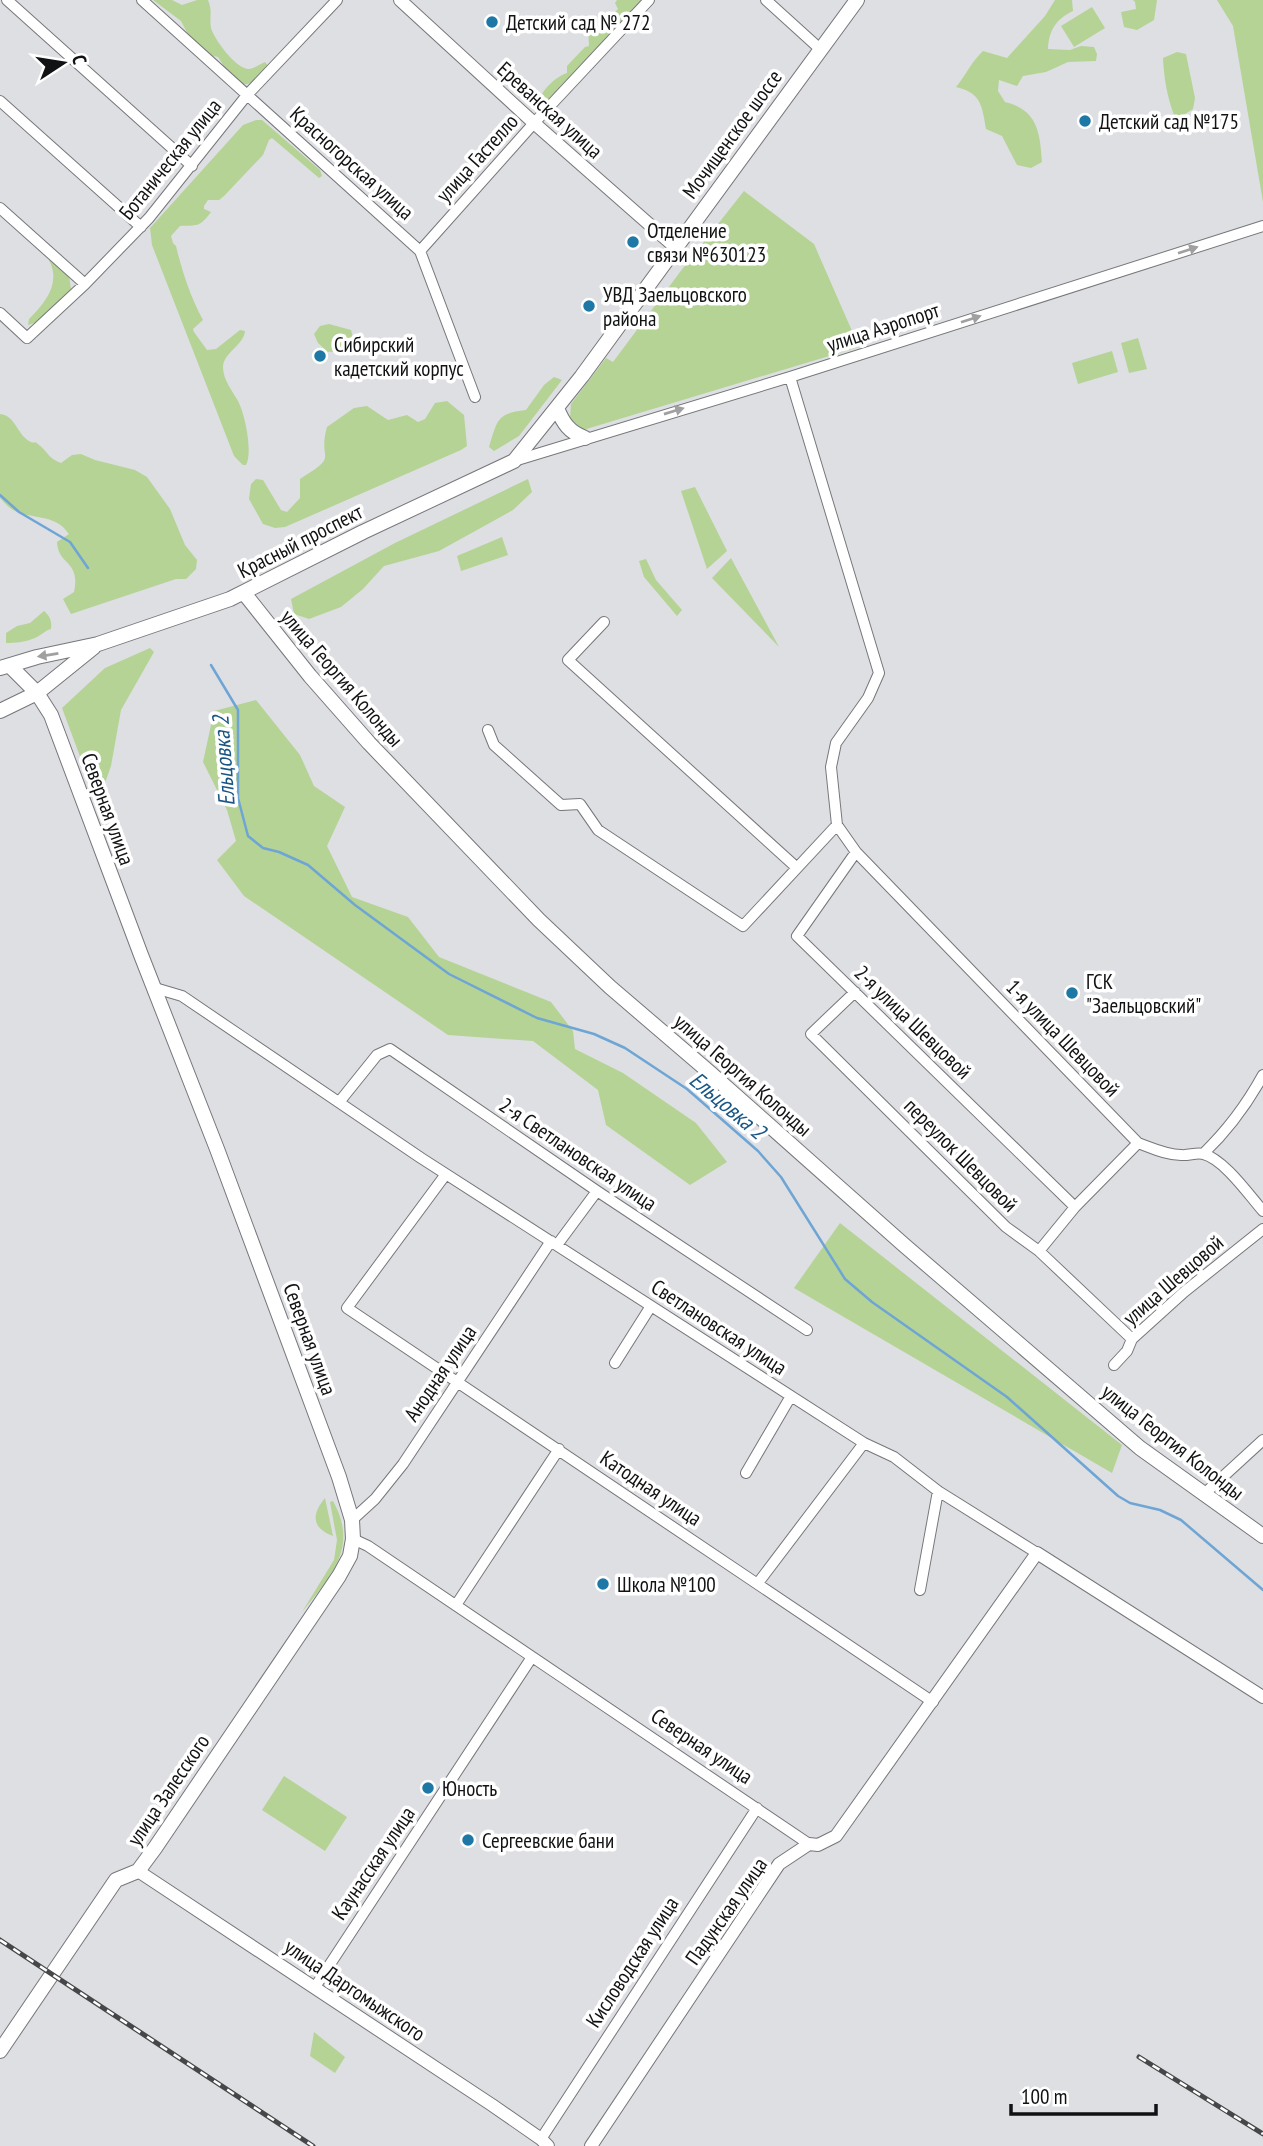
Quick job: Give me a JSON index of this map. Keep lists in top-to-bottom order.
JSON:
{
  "streets": {
    "main road": [
      "Мочищенское шоссе",
      "Красный проспект",
      "улица Георгия Колонды",
      "Северная улица",
      "улица Залесского"
    ],
    "street": [
      "Ереванская улица",
      "улица Гастелло",
      "Ботаническая улица",
      "Красногорская улица",
      "улица Аэропорт",
      "2-я улица Шевцовой",
      "1-я улица Шевцовой",
      "2-я Светлановская улица",
      "переулок Шевцовой",
      "улица Шевцовой",
      "Светлановская улица",
      "Анодная улица",
      "Катодная улица",
      "Каунасская улица",
      "Падунская улица",
      "Кисловодская улица",
      "улица Даргомыжского"
    ]
  },
  "crossings": [
    ["Ереванская улица", "Мочищенское шоссе"],
    ["Ереванская улица", "улица Гастелло"],
    ["Мочищенское шоссе", "улица Аэропорт"],
    ["Мочищенское шоссе", "Красный проспект"],
    ["улица Гастелло", "Красногорская улица"],
    ["Ботаническая улица", "Красногорская улица"],
    ["улица Аэропорт", "Красный проспект"],
    ["Красный проспект", "улица Георгия Колонды"],
    ["Красный проспект", "Северная улица"],
    ["Северная улица", "Светлановская улица"],
    ["Северная улица", "Анодная улица"],
    ["Северная улица", "улица Залесского"],
    ["Северная улица", "Каунасская улица"],
    ["Северная улица", "Падунская улица"],
    ["Северная улица", "Кисловодская улица"],
    ["2-я улица Шевцовой", "1-я улица Шевцовой"],
    ["2-я улица Шевцовой", "переулок Шевцовой"],
    ["2-я Светлановская улица", "Светлановская улица"],
    ["2-я Светлановская улица", "Анодная улица"],
    ["переулок Шевцовой", "улица Шевцовой"],
    ["Светлановская улица", "Анодная улица"],
    ["Светлановская улица", "Катодная улица"],
    ["Светлановская улица", "Падунская улица"],
    ["Анодная улица", "Катодная улица"],
    ["Катодная улица", "Падунская улица"],
    ["улица Залесского", "улица Даргомыжского"],
    ["Каунасская улица", "улица Даргомыжского"],
    ["Кисловодская улица", "улица Даргомыжского"]
  ],
  "one_way": ["улица Аэропорт"],
  "water": ["Ельцовка 2"],
  "places": [
    "Детский сад № 272",
    "Детский сад №175",
    "Отделение связи №630123",
    "УВД Заельцовского района",
    "Сибирский кадетский корпус",
    "ГСК \"Заельцовский\"",
    "Школа №100",
    "Юность",
    "Сергеевские бани"
  ],
  "scale_bar": "100 m",
  "north": "right"
}
